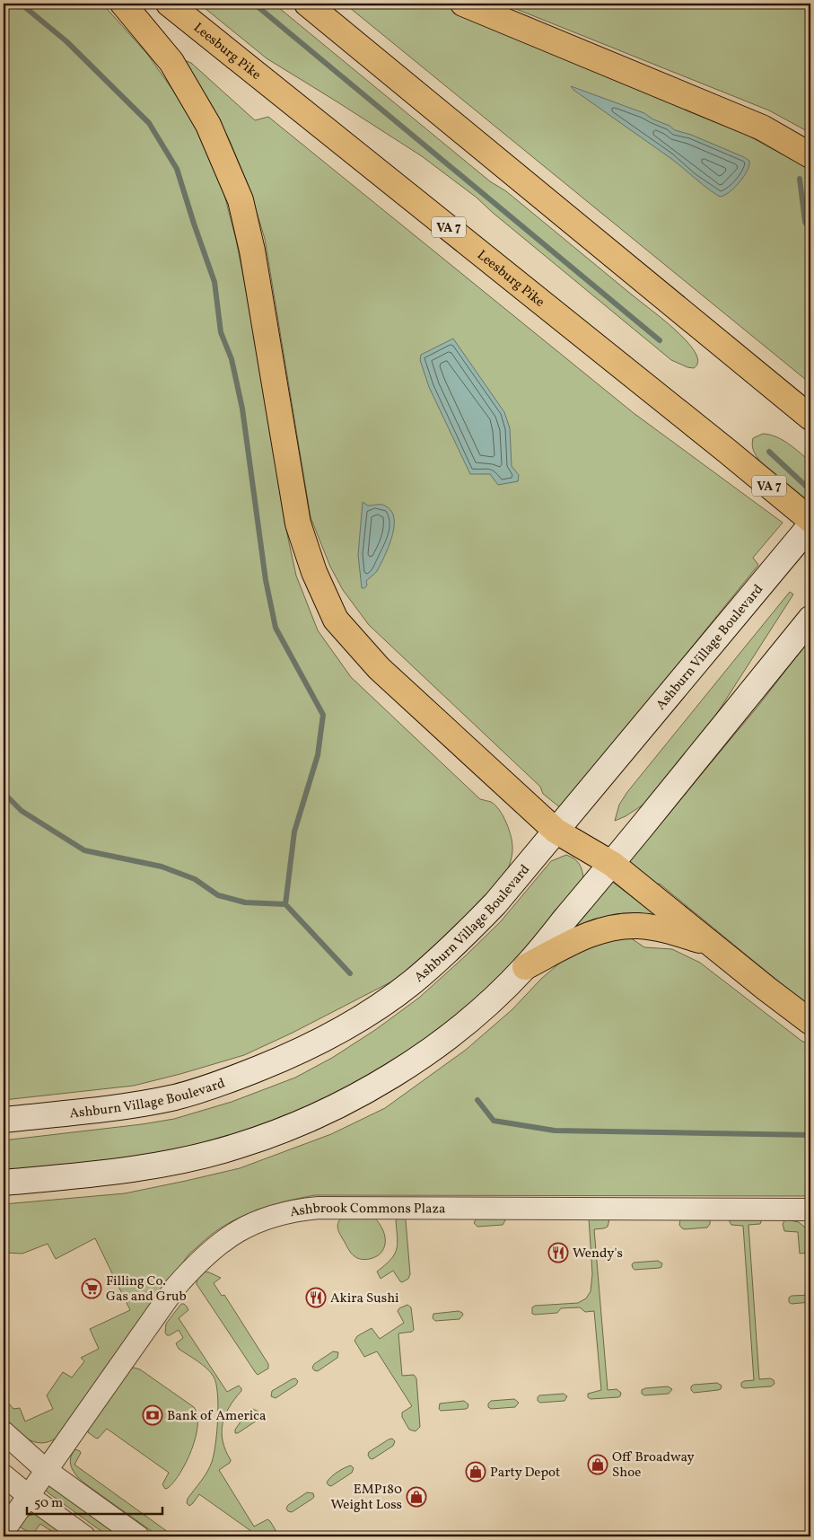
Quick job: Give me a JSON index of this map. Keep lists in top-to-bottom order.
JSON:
{
  "streets": {
    "highway": ["Leesburg Pike", "VA 7"],
    "main road": ["Ashburn Village Boulevard"],
    "street": ["Ashbrook Commons Plaza"]
  },
  "places": {
    "restaurant": ["Wendy's", "Akira Sushi"],
    "supermarket": ["Filling Co. Gas and Grub"],
    "bank": ["Bank of America"],
    "shop": ["Off Broadway Shoe", "Party Depot", "EMP180 Weight Loss"]
  },
  "scale_bar": "50 m"
}
